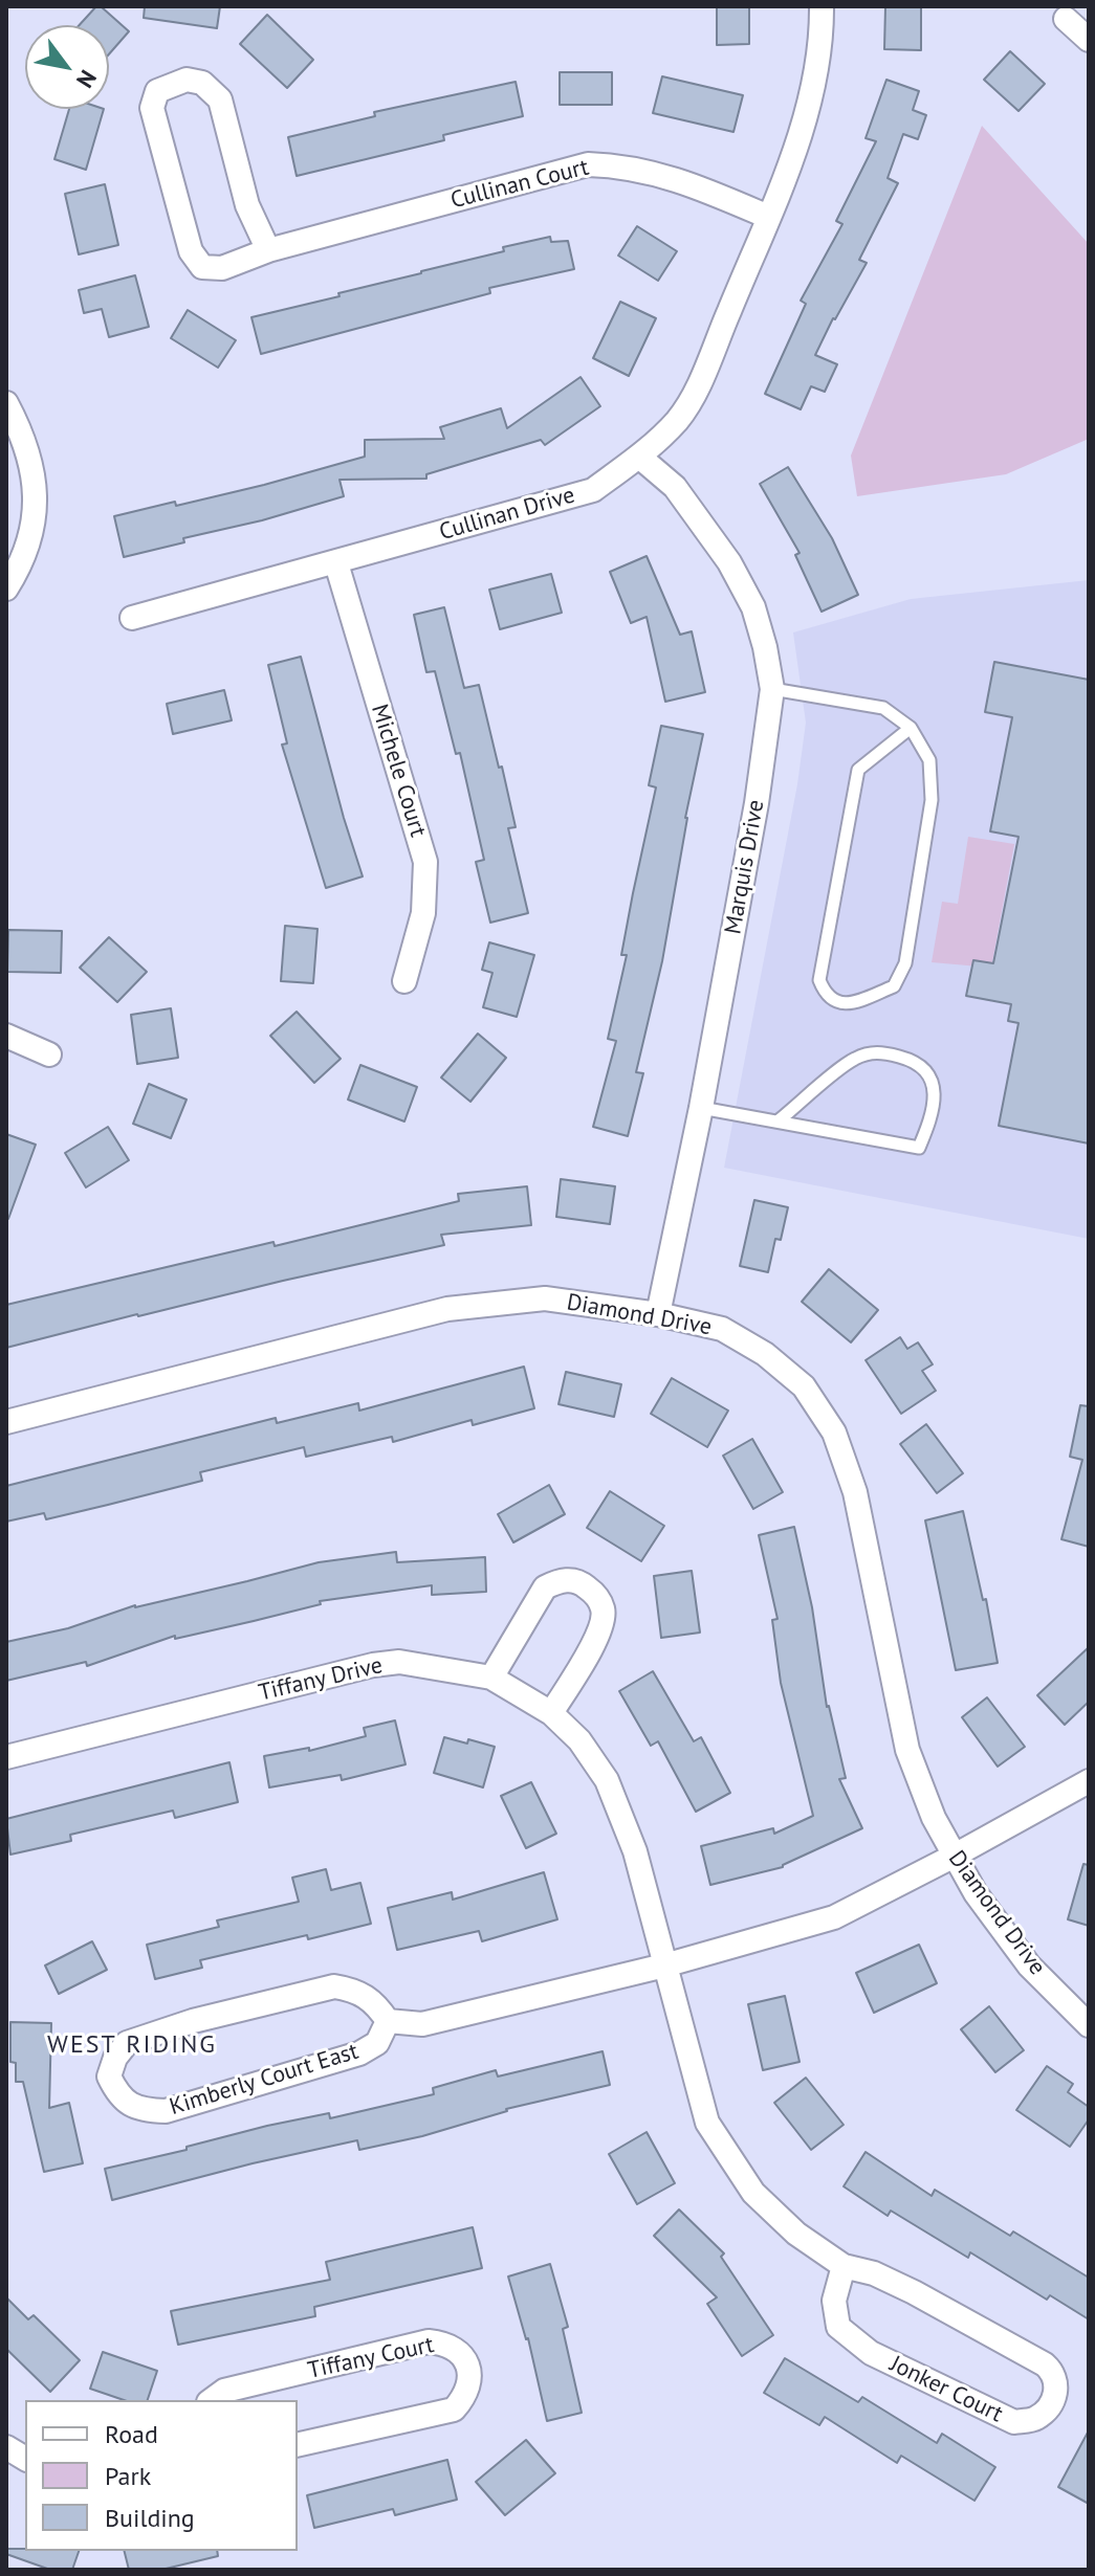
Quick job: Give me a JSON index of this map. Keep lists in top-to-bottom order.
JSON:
{
  "streets": {
    "street": [
      "Cullinan Court",
      "Cullinan Drive",
      "Michele Court",
      "Marquis Drive",
      "Diamond Drive",
      "Tiffany Drive",
      "Kimberly Court East",
      "Tiffany Court",
      "Jonker Court"
    ]
  },
  "crossings": [
    ["Cullinan Court", "Cullinan Drive"],
    ["Cullinan Drive", "Michele Court"],
    ["Cullinan Drive", "Marquis Drive"],
    ["Marquis Drive", "Diamond Drive"],
    ["Tiffany Drive", "Jonker Court"]
  ],
  "districts": ["WEST RIDING"],
  "legend": ["Road", "Park", "Building"],
  "north": "bottom right"
}
